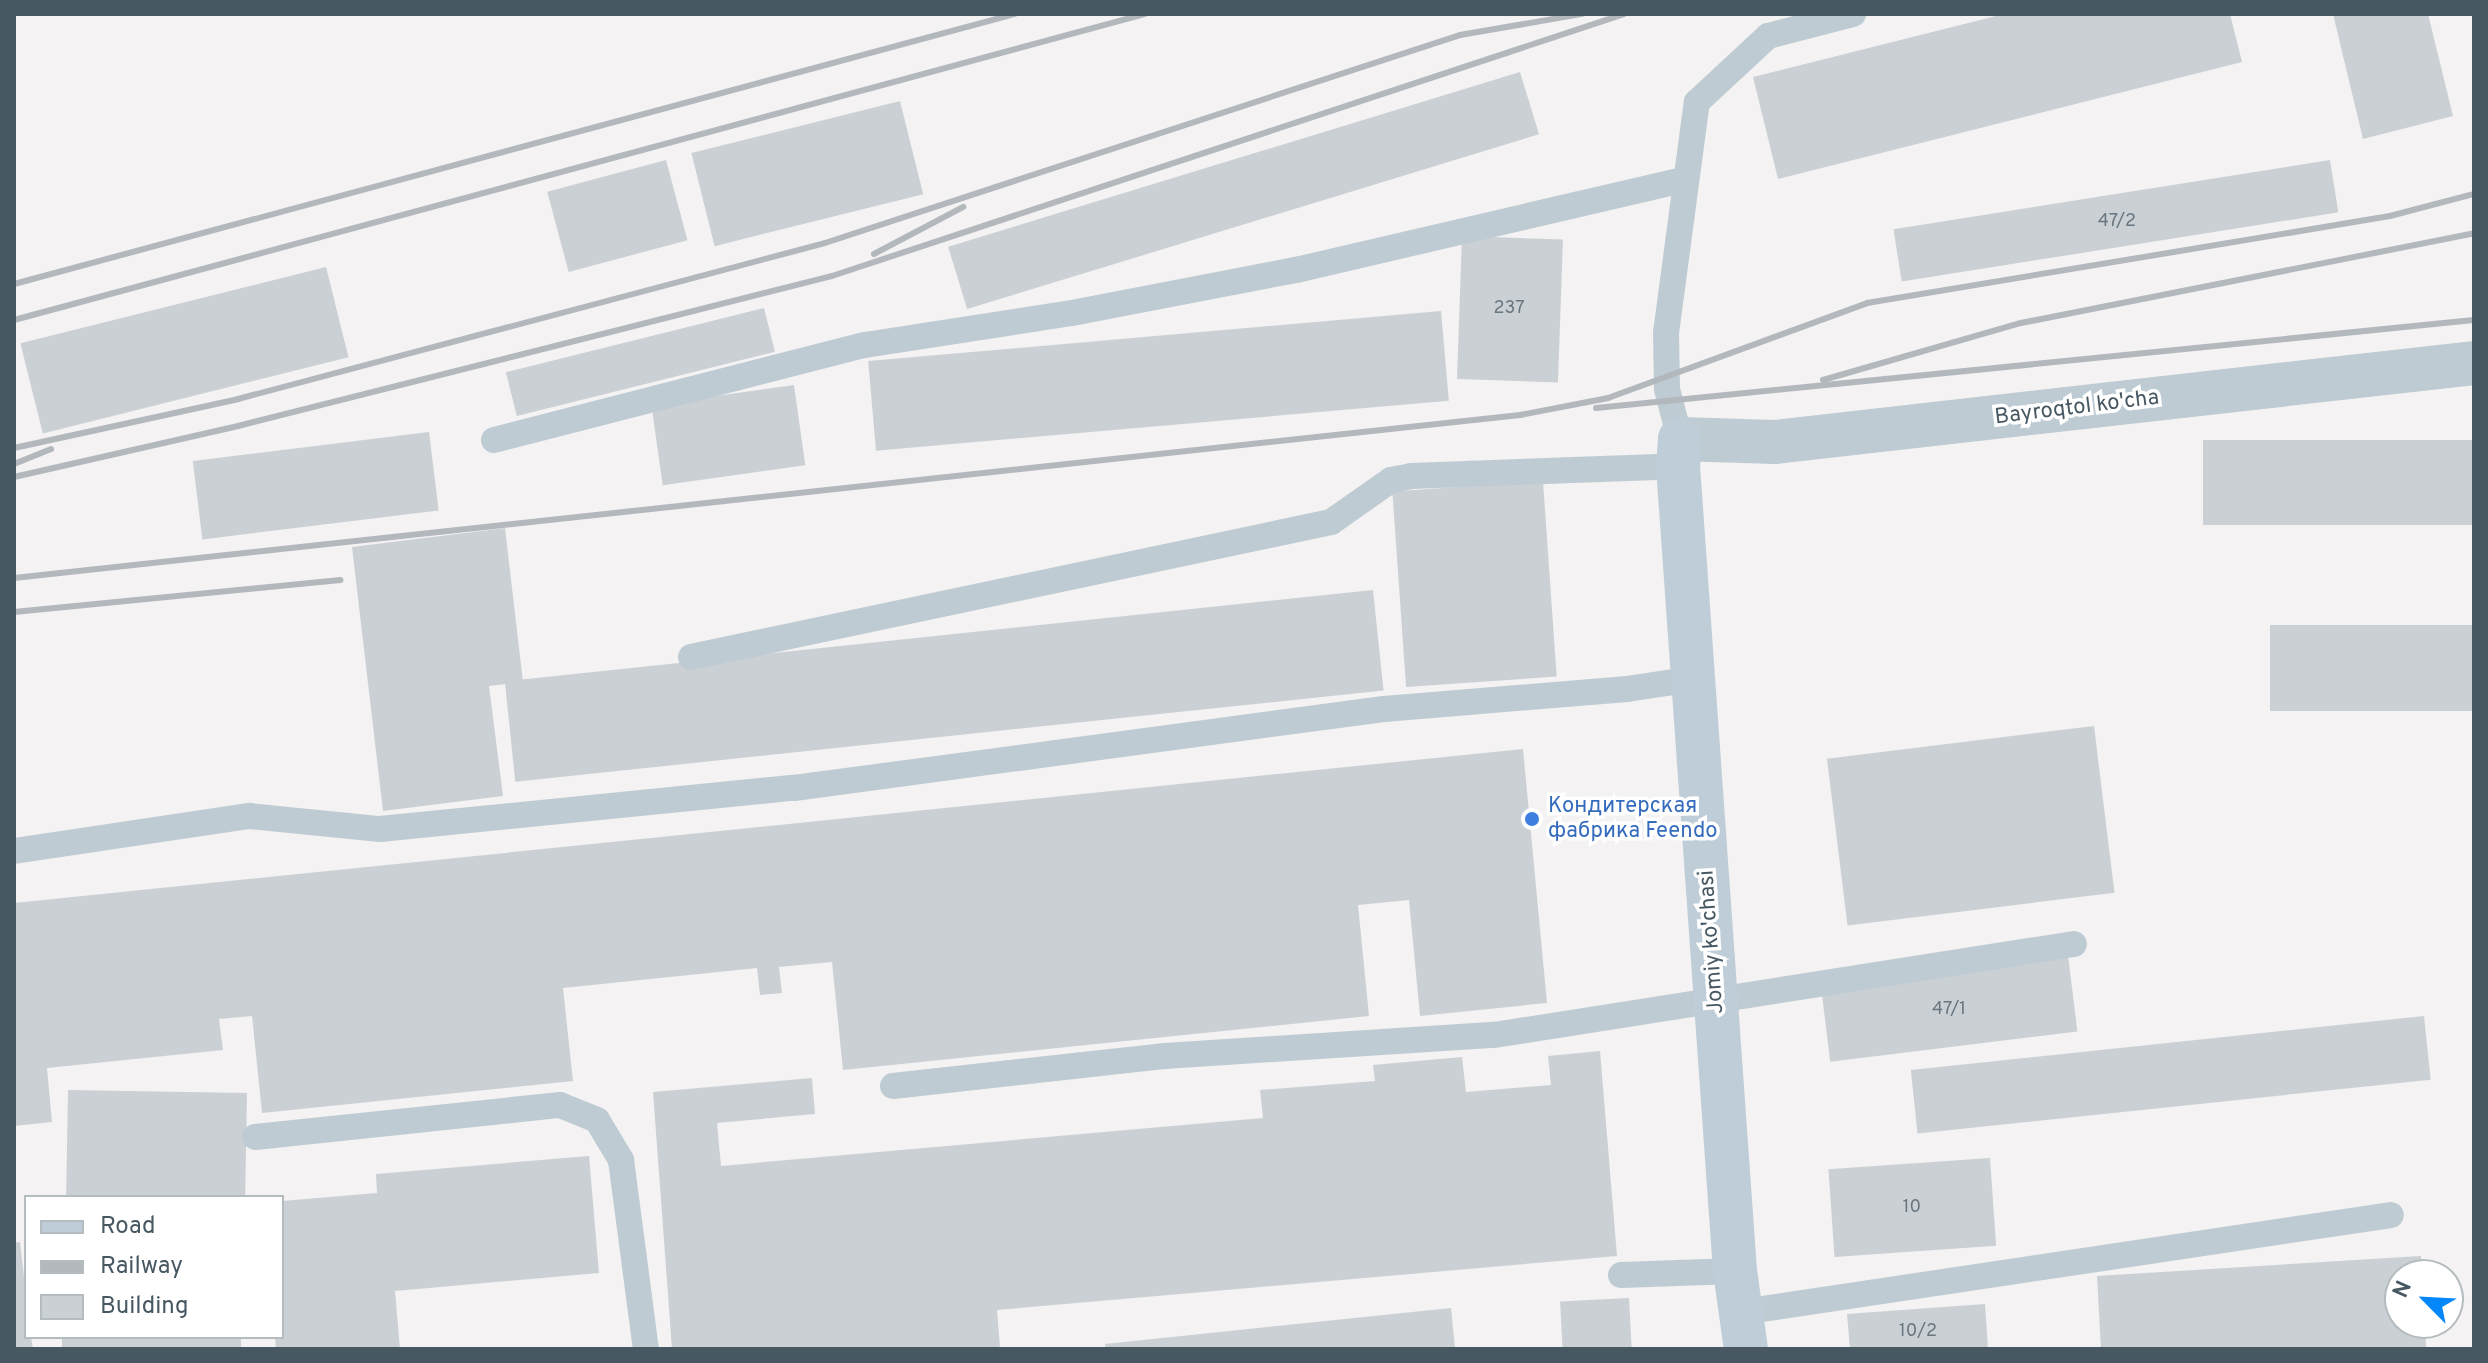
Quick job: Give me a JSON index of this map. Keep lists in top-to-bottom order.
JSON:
{
  "streets": {
    "street": ["Bayroqtol ko'cha", "Jomiy ko'chasi"]
  },
  "crossings": [
    ["Bayroqtol ko'cha", "Jomiy ko'chasi"]
  ],
  "places": ["Кондитерская фабрика Feendo"],
  "house_numbers": [
    "47/2",
    "237",
    "47/1",
    "10",
    "10/2"
  ],
  "legend": ["Road", "Railway", "Building"],
  "north": "top left"
}
